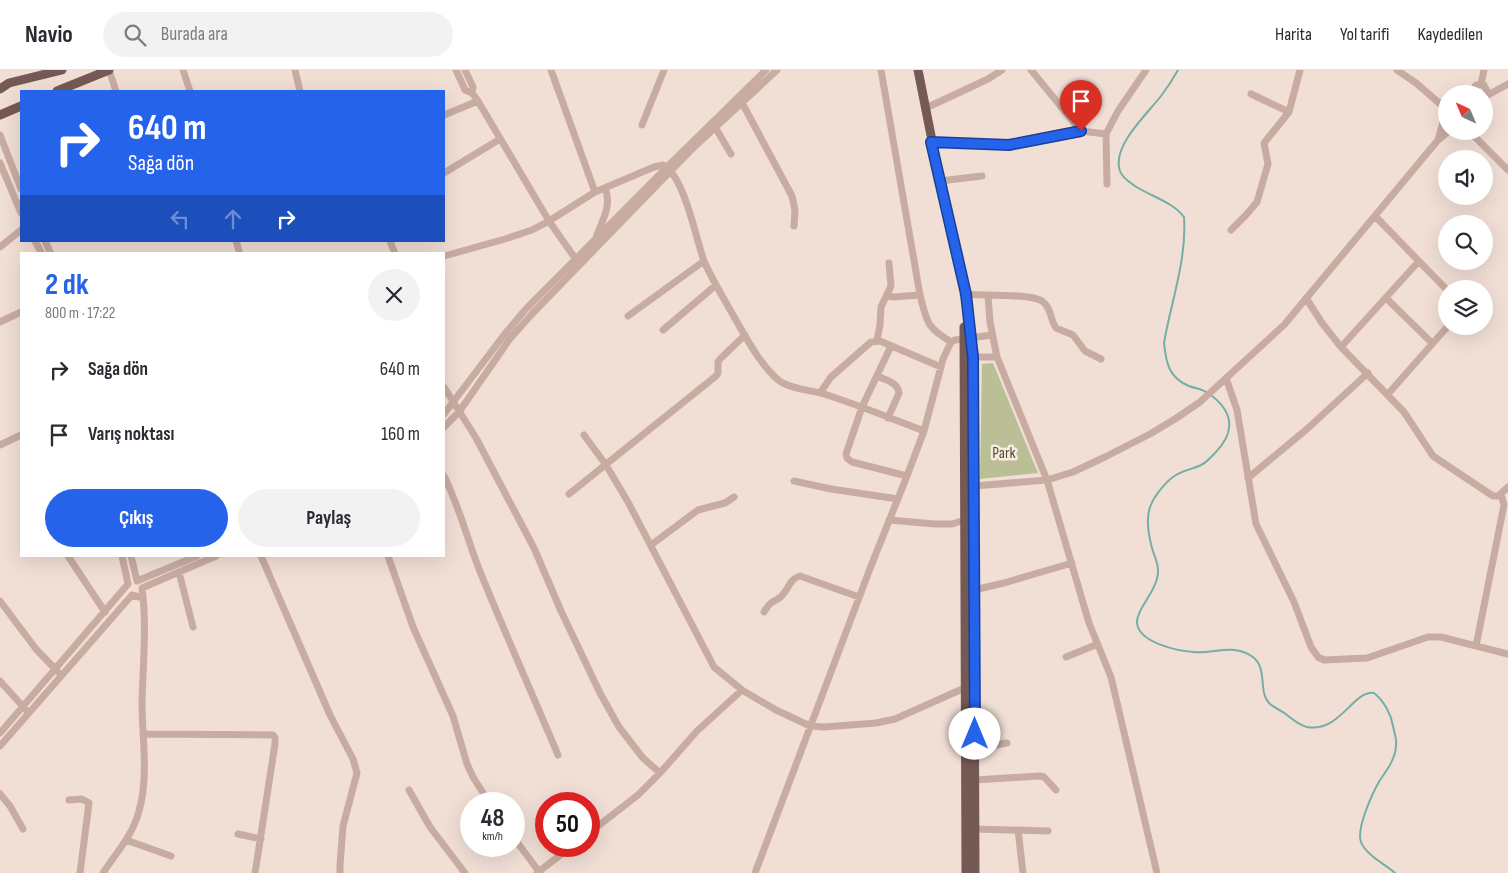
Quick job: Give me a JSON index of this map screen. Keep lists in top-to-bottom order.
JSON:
{
  "parks": ["Park"],
  "north": "top left",
  "page": {
    "header": "Navio",
    "search": "Burada ara",
    "nav": ["Harita", "Yol tarifi", "Kaydedilen"],
    "turn": ["640 m", "Sağa dön"],
    "heading": ["2 dk", "800 m · 17:22"],
    "list": [
      {
        "name": "Sağa dön",
        "value": "640 m"
      },
      {
        "name": "Varış noktası",
        "value": "160 m"
      }
    ],
    "buttons": ["Çıkış", "Paylaş"],
    "speed": "48 km/h",
    "limit": "50"
  }
}
